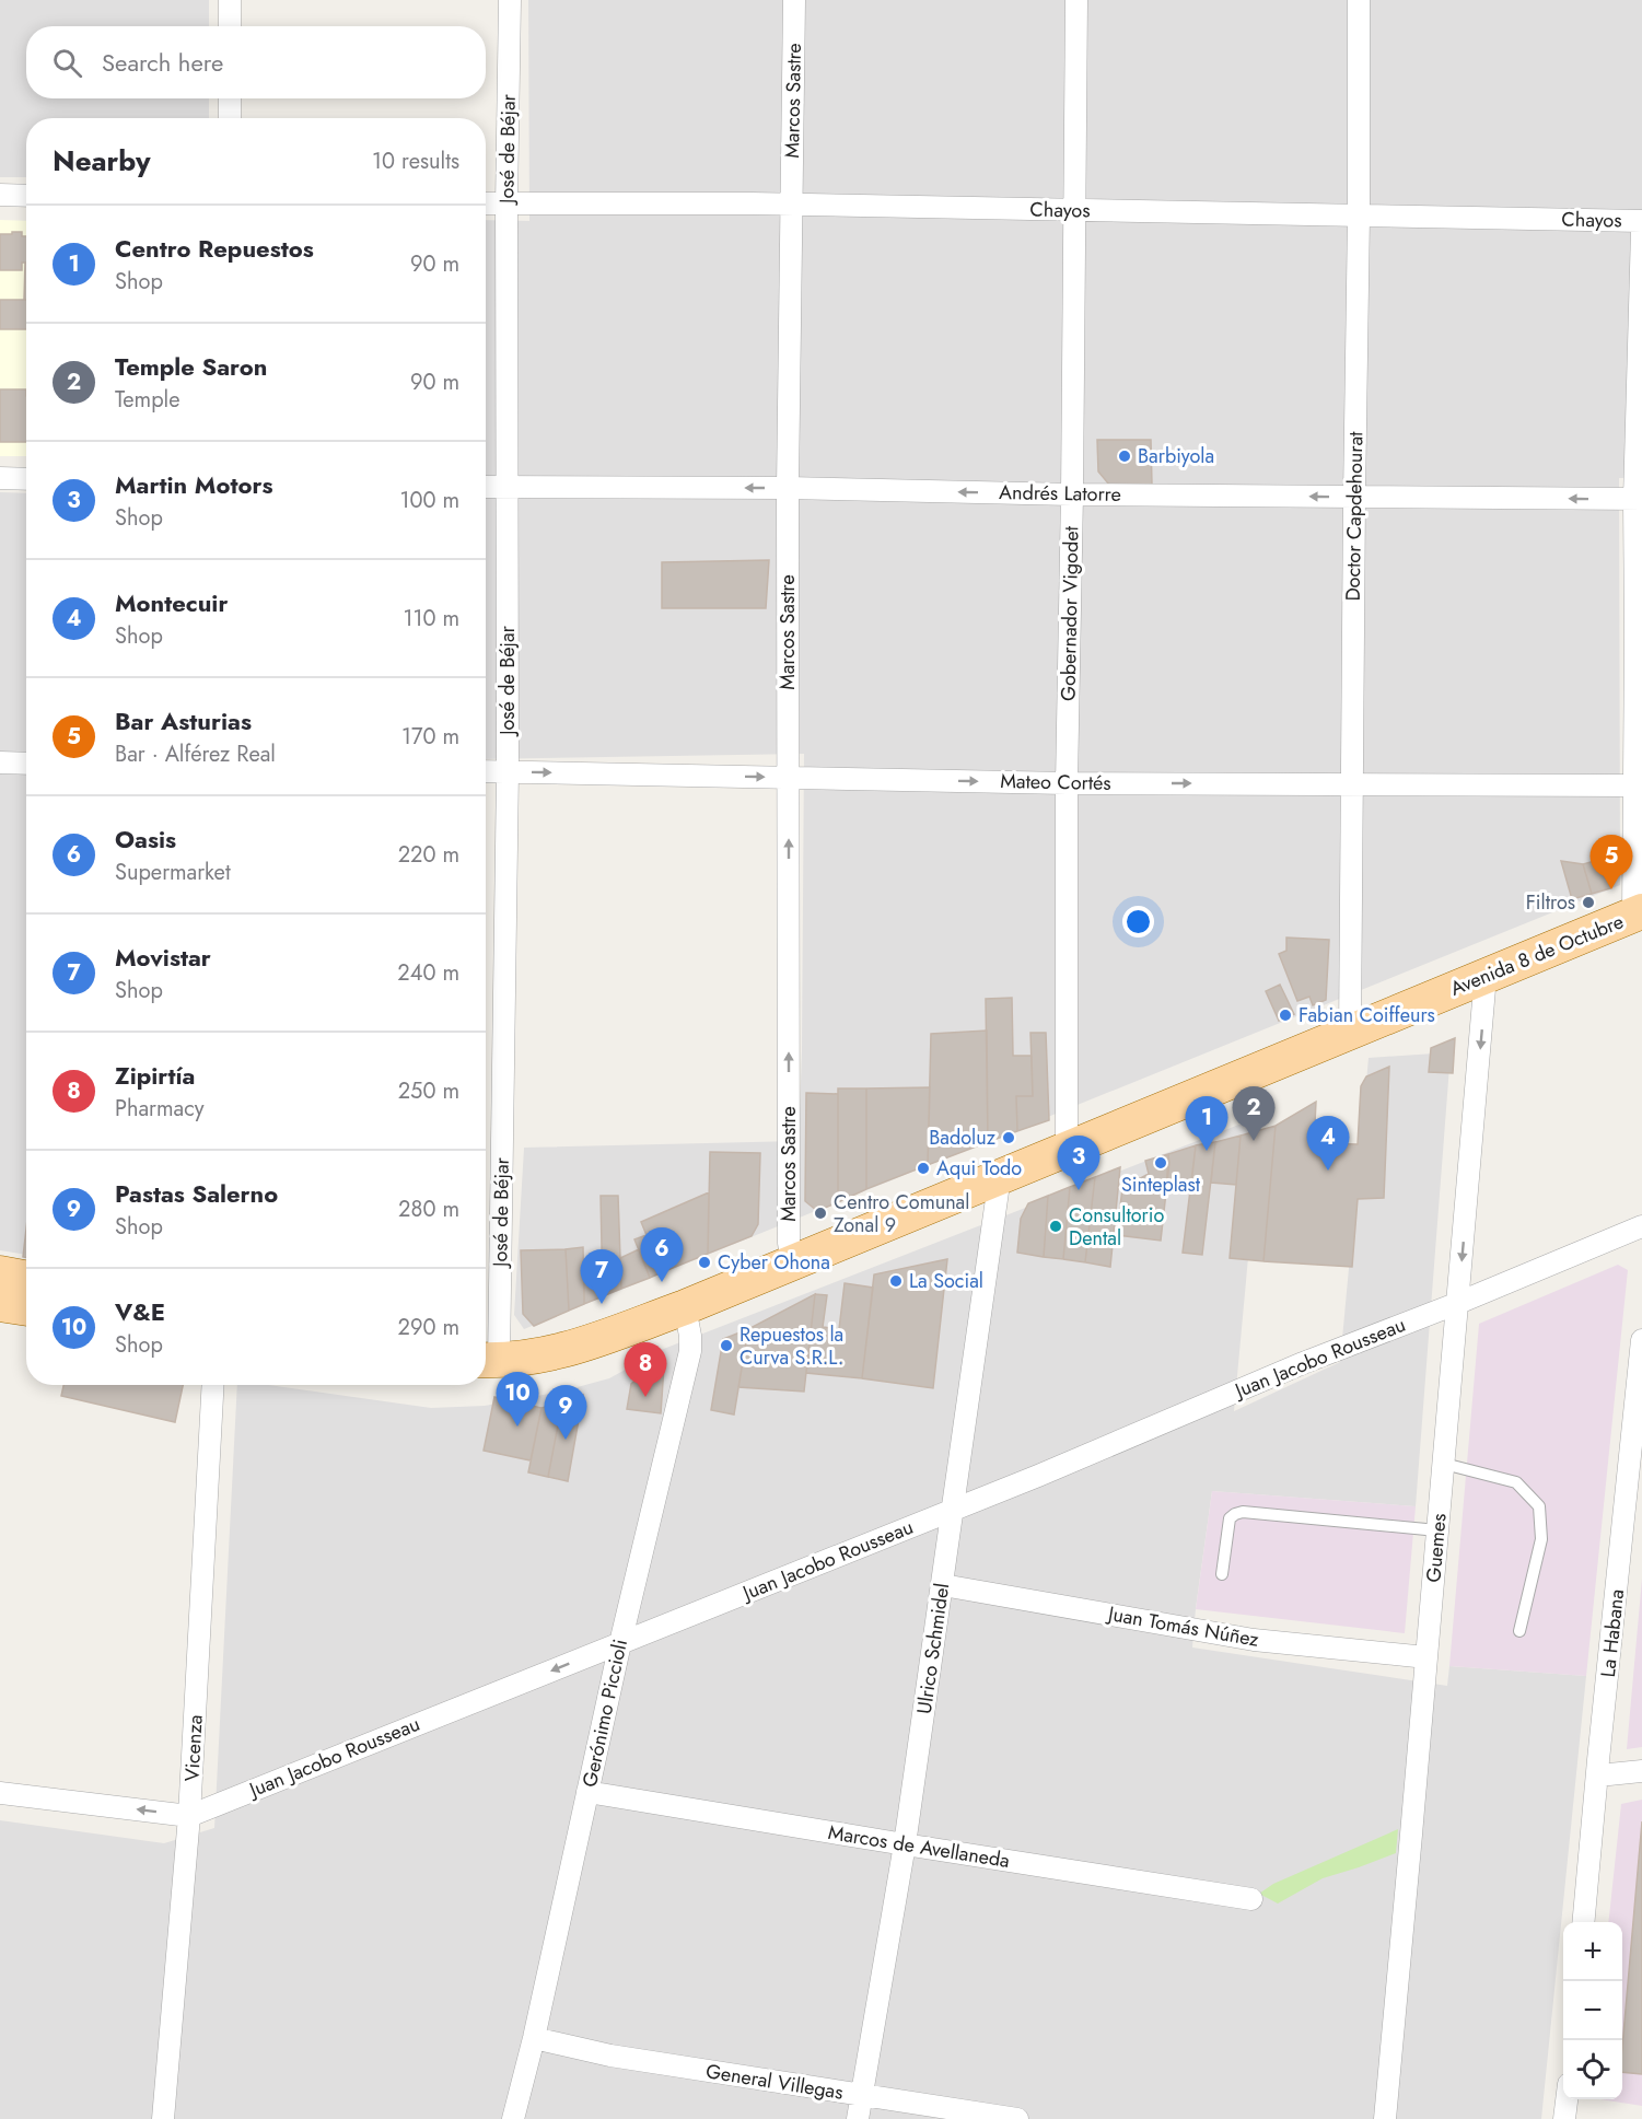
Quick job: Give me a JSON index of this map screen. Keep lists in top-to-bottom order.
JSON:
{
  "streets": {
    "main road": ["Avenida 8 de Octubre"],
    "street": [
      "Marcos Sastre",
      "José de Béjar",
      "Chayos",
      "Andrés Latorre",
      "Doctor Capdehourat",
      "Gobernador Vigodet",
      "Mateo Cortés",
      "Juan Jacobo Rousseau",
      "Guemes",
      "Juan Tomás Núñez",
      "La Habana",
      "Ulrico Schmidel",
      "Gerónimo Piccioli",
      "Vicenza",
      "Marcos de Avellaneda",
      "General Villegas"
    ]
  },
  "crossings": [
    ["Marcos Sastre", "Chayos"],
    ["Marcos Sastre", "Andrés Latorre"],
    ["Marcos Sastre", "Mateo Cortés"],
    ["Marcos Sastre", "Avenida 8 de Octubre"],
    ["José de Béjar", "Chayos"],
    ["José de Béjar", "Andrés Latorre"],
    ["José de Béjar", "Mateo Cortés"],
    ["José de Béjar", "Avenida 8 de Octubre"],
    ["Chayos", "Doctor Capdehourat"],
    ["Chayos", "Gobernador Vigodet"],
    ["Andrés Latorre", "Doctor Capdehourat"],
    ["Andrés Latorre", "Gobernador Vigodet"],
    ["Doctor Capdehourat", "Mateo Cortés"],
    ["Doctor Capdehourat", "Avenida 8 de Octubre"],
    ["Gobernador Vigodet", "Mateo Cortés"],
    ["Gobernador Vigodet", "Avenida 8 de Octubre"],
    ["Avenida 8 de Octubre", "Guemes"],
    ["Avenida 8 de Octubre", "Ulrico Schmidel"],
    ["Avenida 8 de Octubre", "Gerónimo Piccioli"],
    ["Juan Jacobo Rousseau", "Guemes"],
    ["Juan Jacobo Rousseau", "Ulrico Schmidel"],
    ["Juan Jacobo Rousseau", "Gerónimo Piccioli"],
    ["Juan Jacobo Rousseau", "Vicenza"],
    ["Guemes", "Juan Tomás Núñez"],
    ["Juan Tomás Núñez", "Ulrico Schmidel"],
    ["Ulrico Schmidel", "Marcos de Avellaneda"],
    ["Ulrico Schmidel", "General Villegas"],
    ["Gerónimo Piccioli", "Marcos de Avellaneda"],
    ["Gerónimo Piccioli", "General Villegas"]
  ],
  "one_way": [
    "Marcos Sastre",
    "Andrés Latorre",
    "Mateo Cortés",
    "Juan Jacobo Rousseau"
  ],
  "places": [
    "Barbiyola",
    "Filtros",
    "Fabian Coiffeurs",
    "Badoluz",
    "Sinteplast",
    "Aqui Todo",
    "Centro Comunal Zonal 9",
    "Consultorio Dental",
    "Cyber Ohona",
    "La Social",
    "Repuestos la Curva S.R.L."
  ],
  "page": {
    "search": "Search here",
    "heading": ["Nearby", "10 results"],
    "list": [
      {
        "mark": "1",
        "name": "Centro Repuestos",
        "note": "Shop",
        "value": "90 m"
      },
      {
        "mark": "2",
        "name": "Temple Saron",
        "note": "Temple",
        "value": "90 m"
      },
      {
        "mark": "3",
        "name": "Martin Motors",
        "note": "Shop",
        "value": "100 m"
      },
      {
        "mark": "4",
        "name": "Montecuir",
        "note": "Shop",
        "value": "110 m"
      },
      {
        "mark": "5",
        "name": "Bar Asturias",
        "note": "Bar · Alférez Real",
        "value": "170 m"
      },
      {
        "mark": "6",
        "name": "Oasis",
        "note": "Supermarket",
        "value": "220 m"
      },
      {
        "mark": "7",
        "name": "Movistar",
        "note": "Shop",
        "value": "240 m"
      },
      {
        "mark": "8",
        "name": "Zipirtía",
        "note": "Pharmacy",
        "value": "250 m"
      },
      {
        "mark": "9",
        "name": "Pastas Salerno",
        "note": "Shop",
        "value": "280 m"
      },
      {
        "mark": "10",
        "name": "V&E",
        "note": "Shop",
        "value": "290 m"
      }
    ],
    "pins": [
      "5",
      "2",
      "1",
      "4",
      "3",
      "6",
      "7",
      "8",
      "10",
      "9"
    ],
    "map_buttons": ["+", "−"]
  }
}
